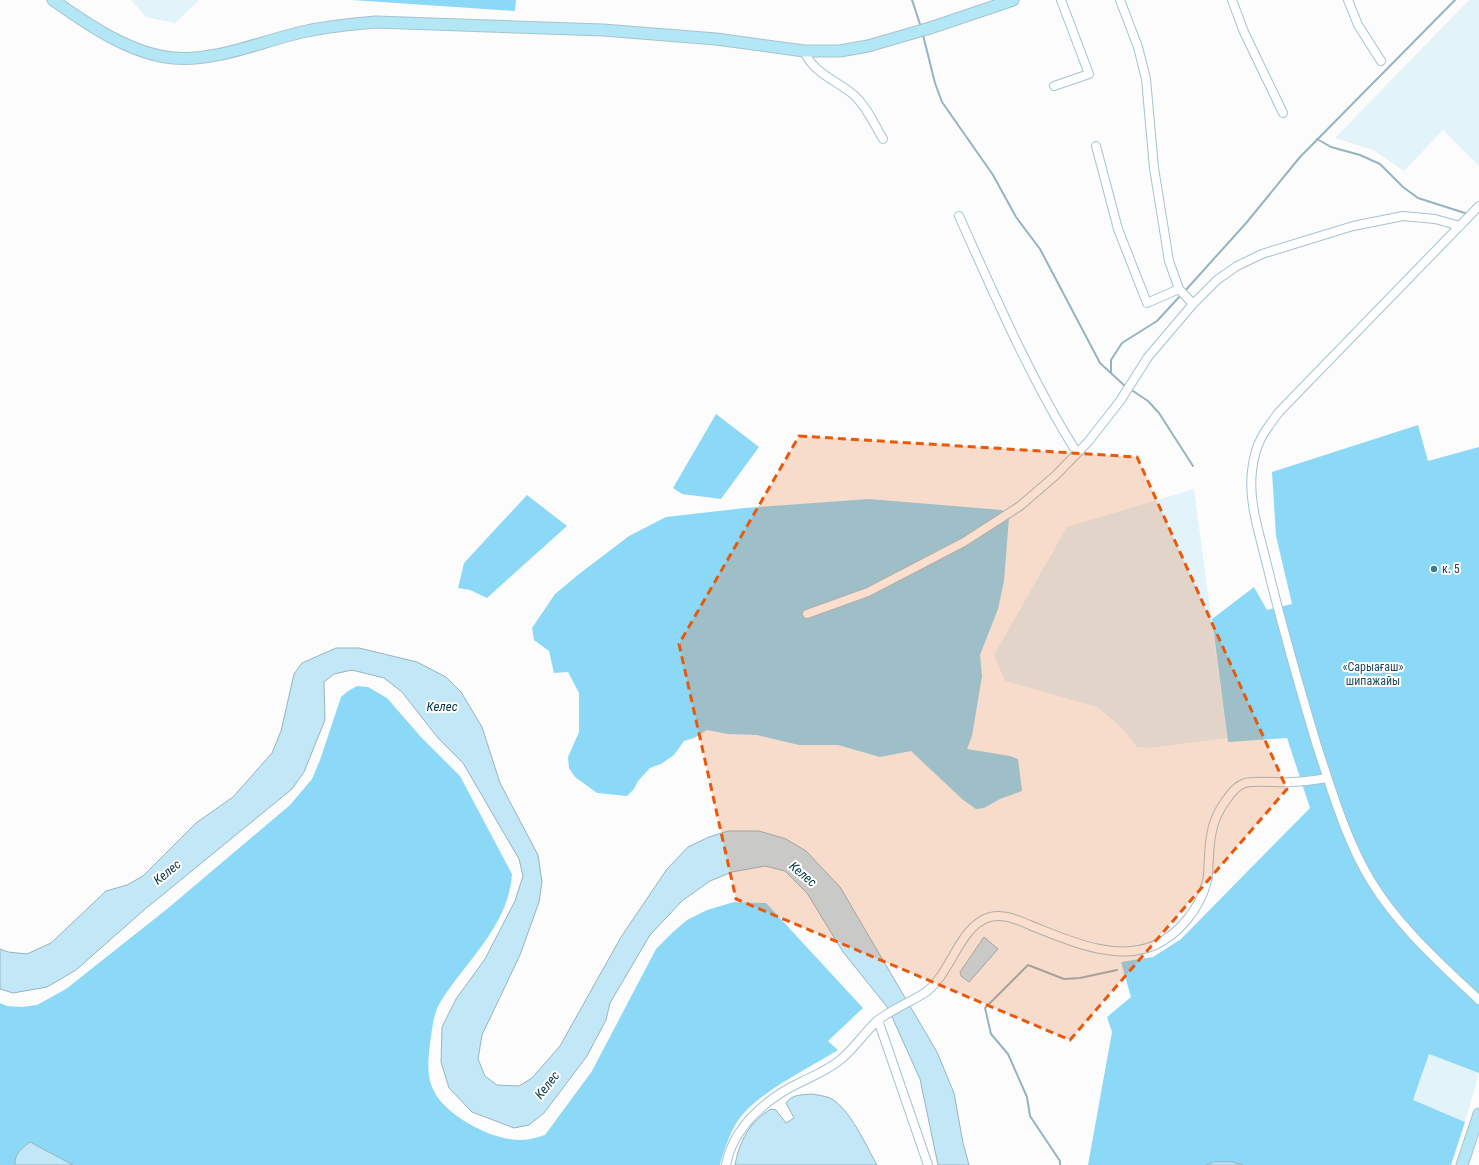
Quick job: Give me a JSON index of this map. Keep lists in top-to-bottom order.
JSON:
{
  "water": ["Келес"],
  "parks": ["«Сарыағаш» шипажайы"],
  "places": ["к. 5"]
}
